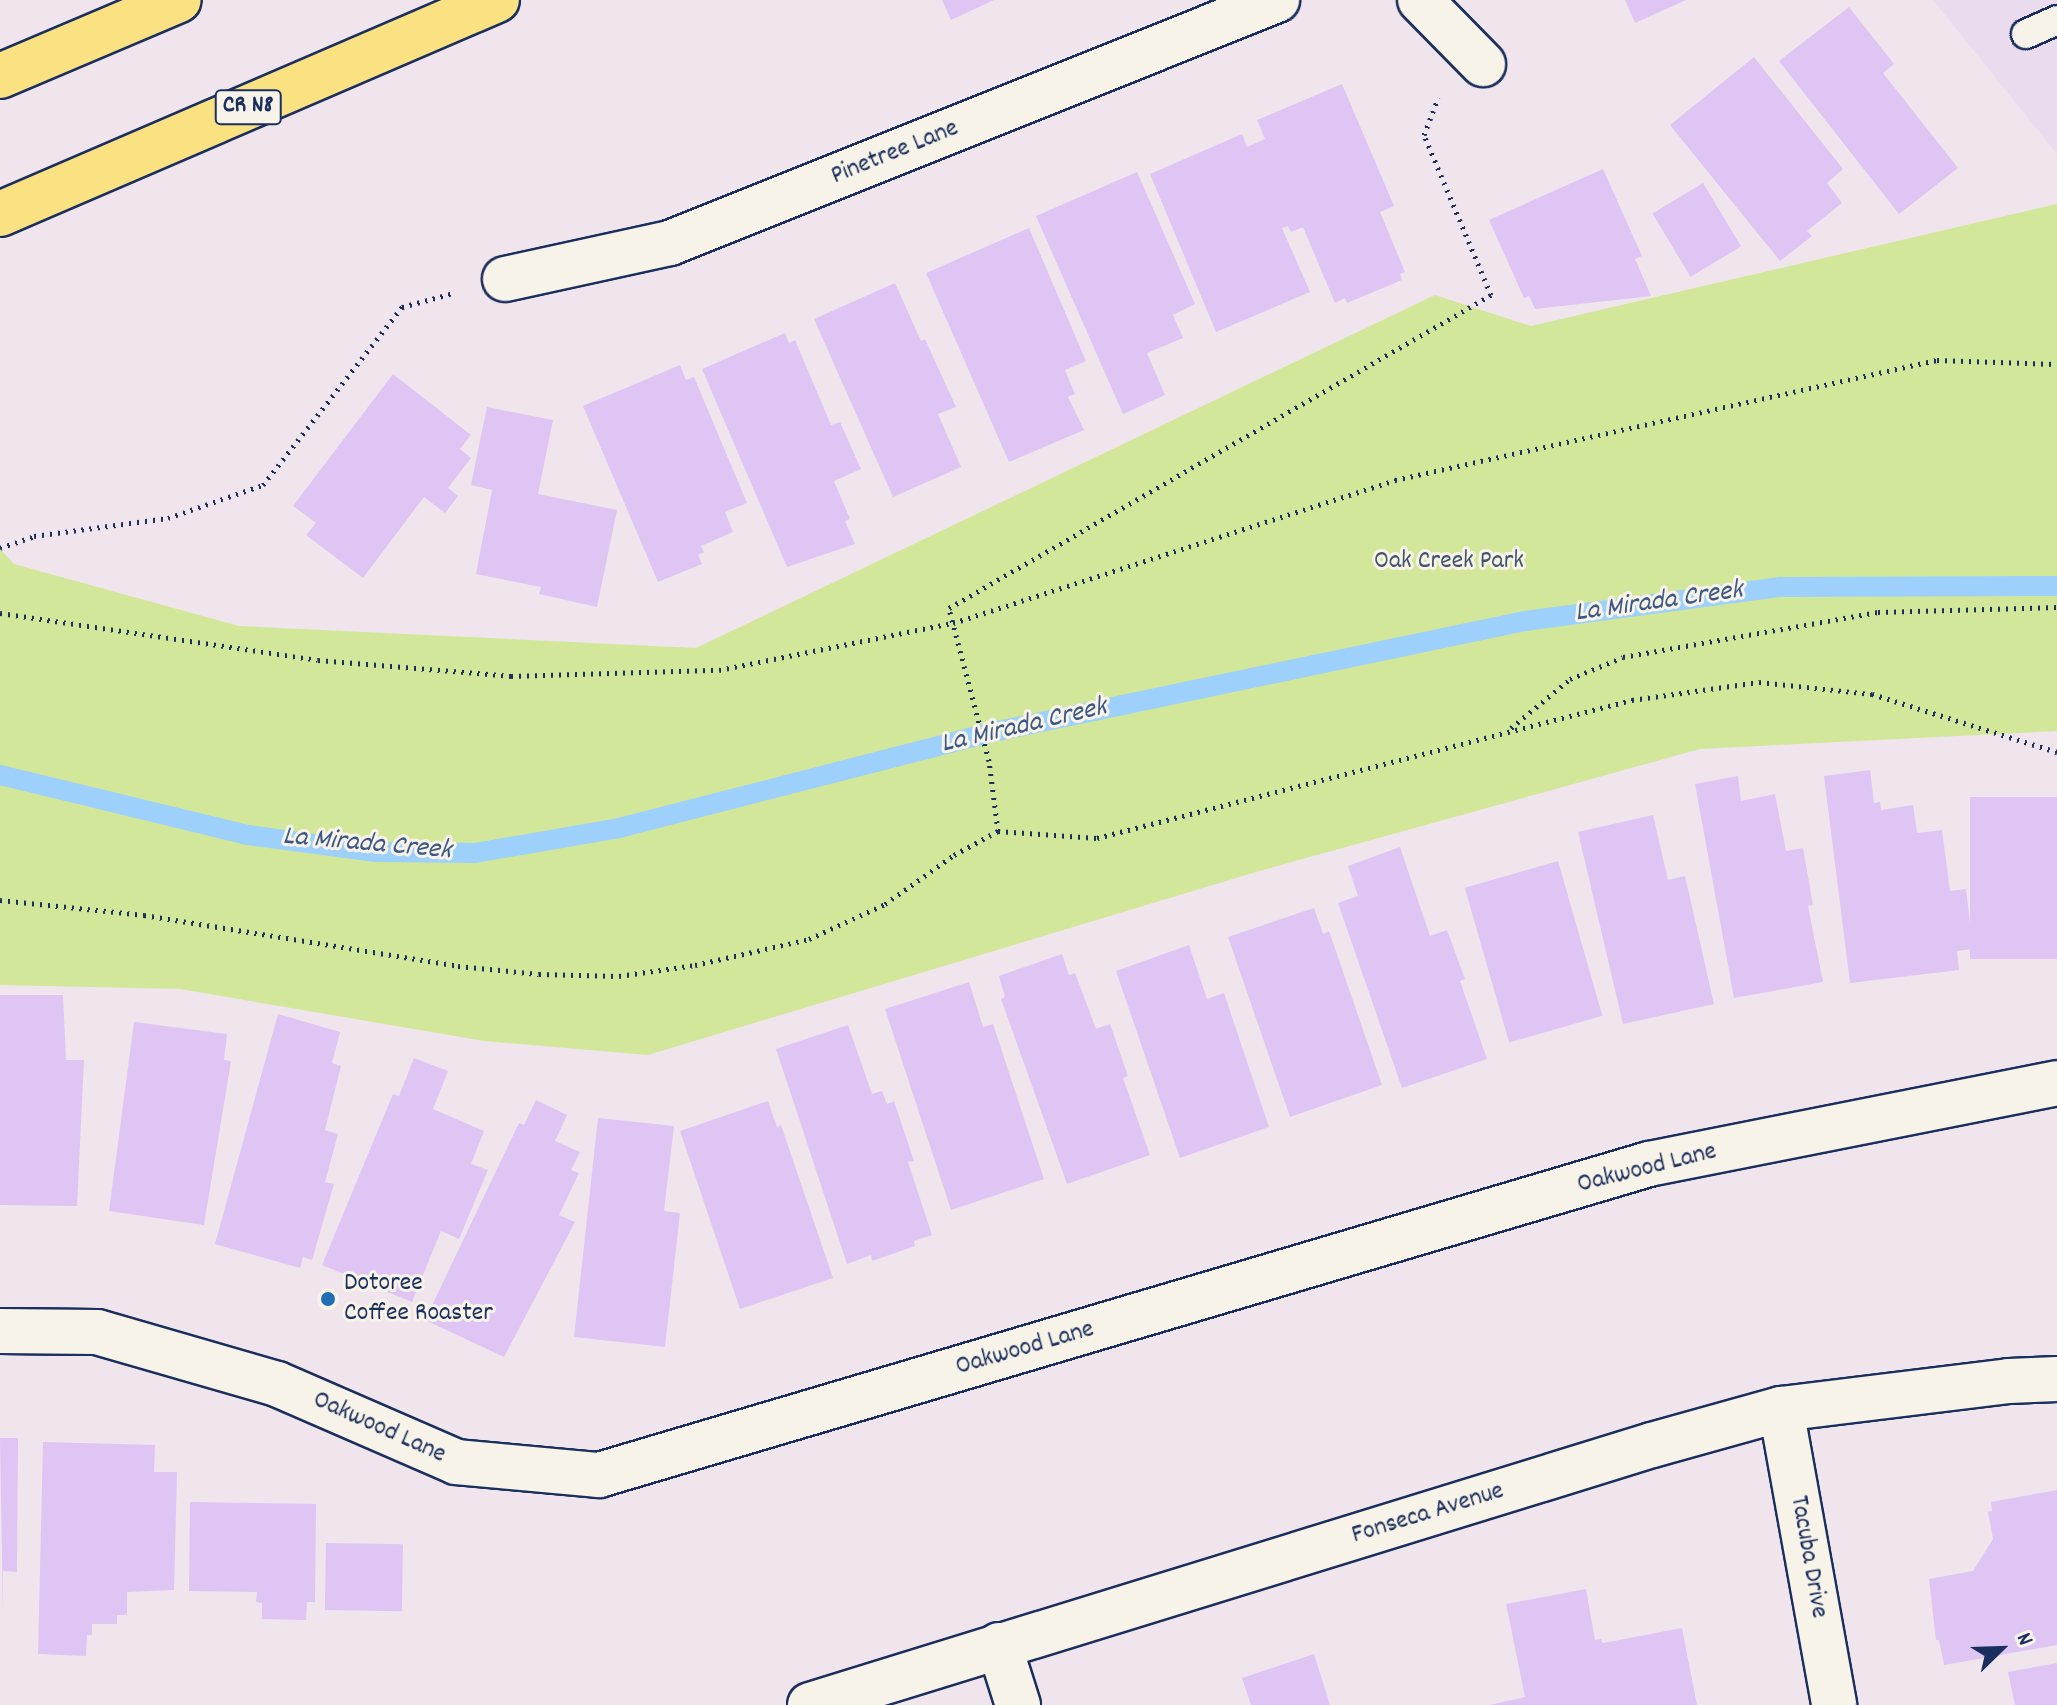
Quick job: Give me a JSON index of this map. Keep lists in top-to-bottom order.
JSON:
{
  "streets": {
    "main road": ["CR N8"],
    "street": [
      "Pinetree Lane",
      "Oakwood Lane",
      "Fonseca Avenue",
      "Tacuba Drive"
    ]
  },
  "crossings": [
    ["Fonseca Avenue", "Tacuba Drive"]
  ],
  "water": ["La Mirada Creek"],
  "parks": ["Oak Creek Park"],
  "places": ["Dotoree Coffee Roaster"],
  "north": "top right"
}
